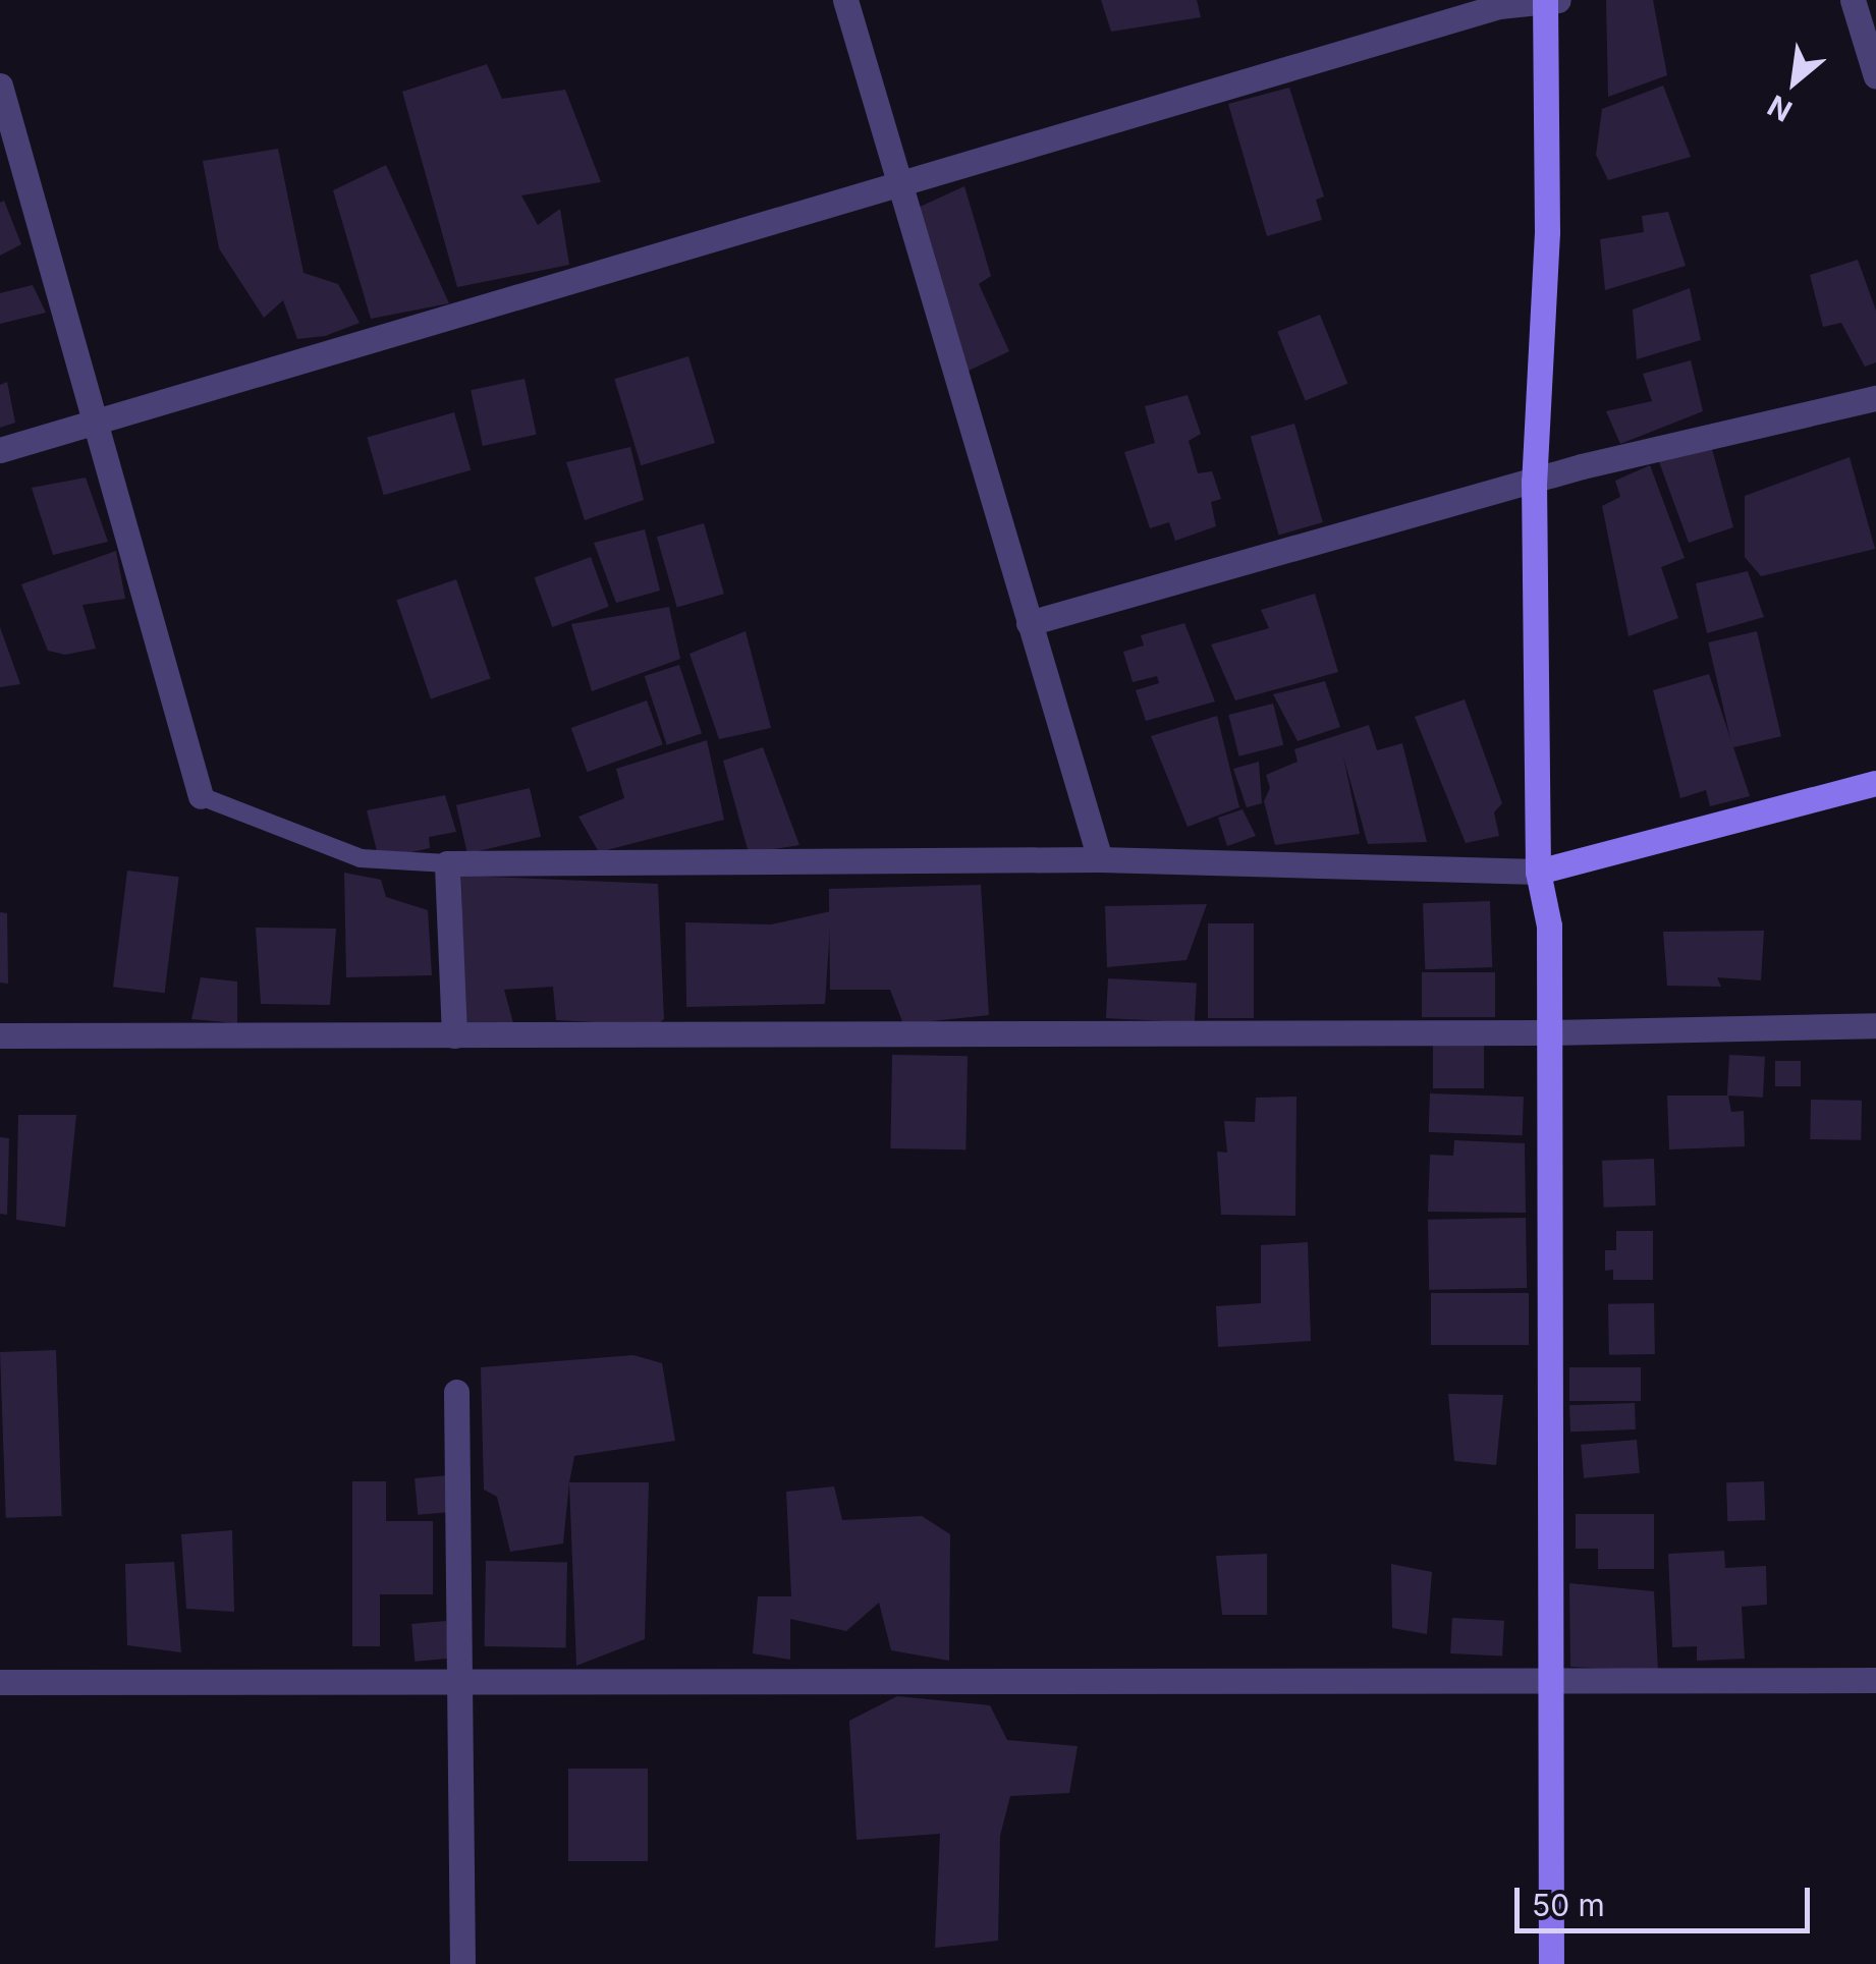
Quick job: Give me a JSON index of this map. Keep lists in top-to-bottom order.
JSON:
{
  "scale_bar": "50 m",
  "north": "bottom left"
}
